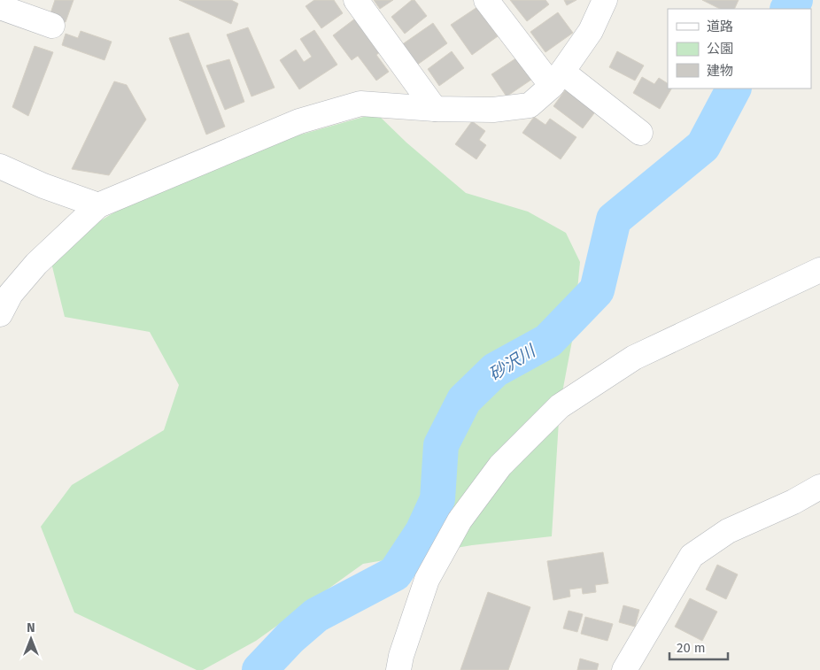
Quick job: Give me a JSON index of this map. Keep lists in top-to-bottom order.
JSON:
{
  "water": ["砂沢川"],
  "legend": ["道路", "公園", "建物"],
  "scale_bar": "20 m",
  "north": "top"
}
